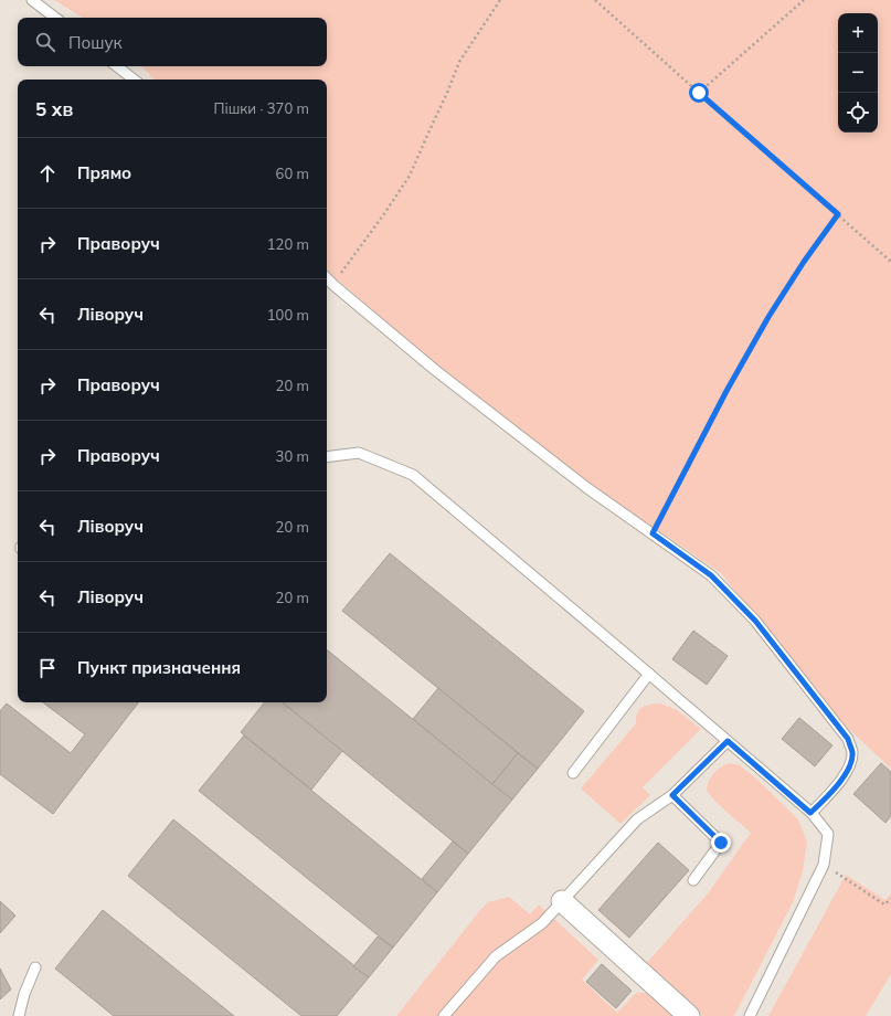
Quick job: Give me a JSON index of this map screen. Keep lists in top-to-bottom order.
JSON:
{
  "page": {
    "map_buttons": ["+", "−"],
    "search": "Пошук",
    "heading": ["5 хв", "Пішки · 370 m"],
    "list": [
      ["Прямо", "60 m"],
      ["Праворуч", "120 m"],
      ["Ліворуч", "100 m"],
      ["Праворуч", "20 m"],
      ["Праворуч", "30 m"],
      ["Ліворуч", "20 m"],
      ["Ліворуч", "20 m"],
      "Пункт призначення"
    ]
  }
}
